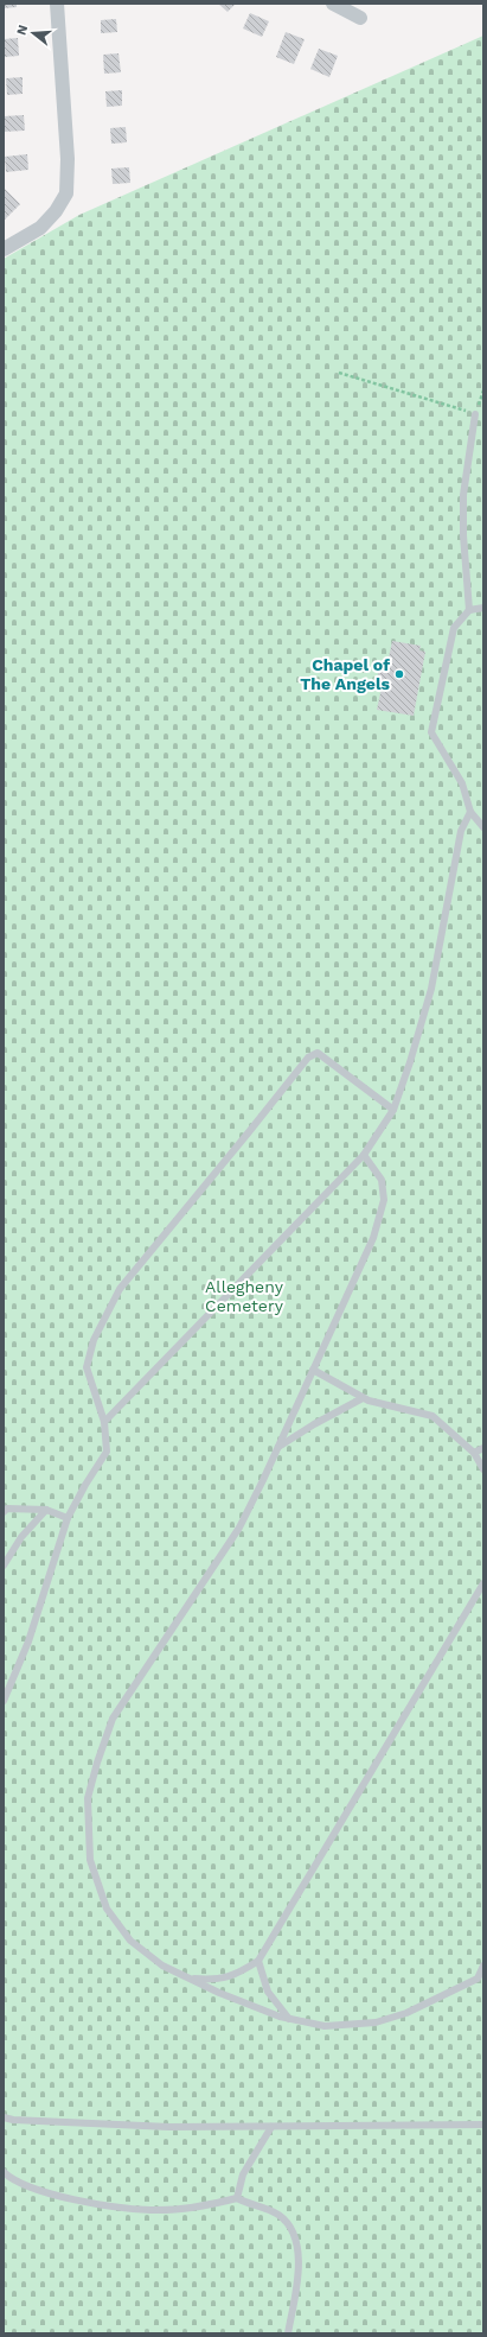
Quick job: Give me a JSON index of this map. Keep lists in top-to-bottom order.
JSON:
{
  "parks": ["Allegheny Cemetery"],
  "places": ["Chapel of The Angels"],
  "north": "left"
}
